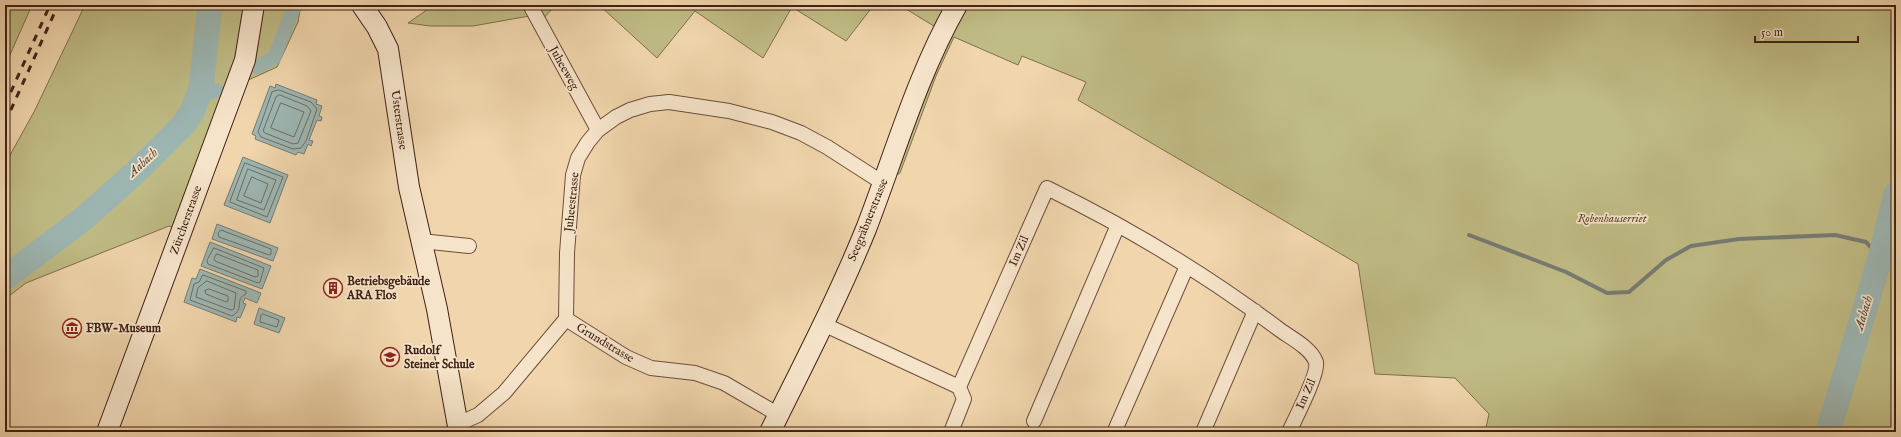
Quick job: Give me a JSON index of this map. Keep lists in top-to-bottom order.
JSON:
{
  "streets": {
    "main road": ["Usterstrasse", "Zürcherstrasse", "Seegräbnerstrasse"],
    "street": [
      "Juheeweg",
      "Juheestrasse",
      "Im Zil",
      "Grundstrasse"
    ]
  },
  "crossings": [
    ["Juheeweg", "Juheestrasse"],
    ["Juheestrasse", "Seegräbnerstrasse"],
    ["Juheestrasse", "Grundstrasse"],
    ["Seegräbnerstrasse", "Grundstrasse"]
  ],
  "water": ["Aabach"],
  "parks": ["Robenhauserriet"],
  "places": {
    "building": ["Betriebsgebäude ARA Flos"],
    "museum": ["FBW-Museum"],
    "school or university": ["Rudolf Steiner Schule"]
  },
  "scale_bar": "50 m"
}
